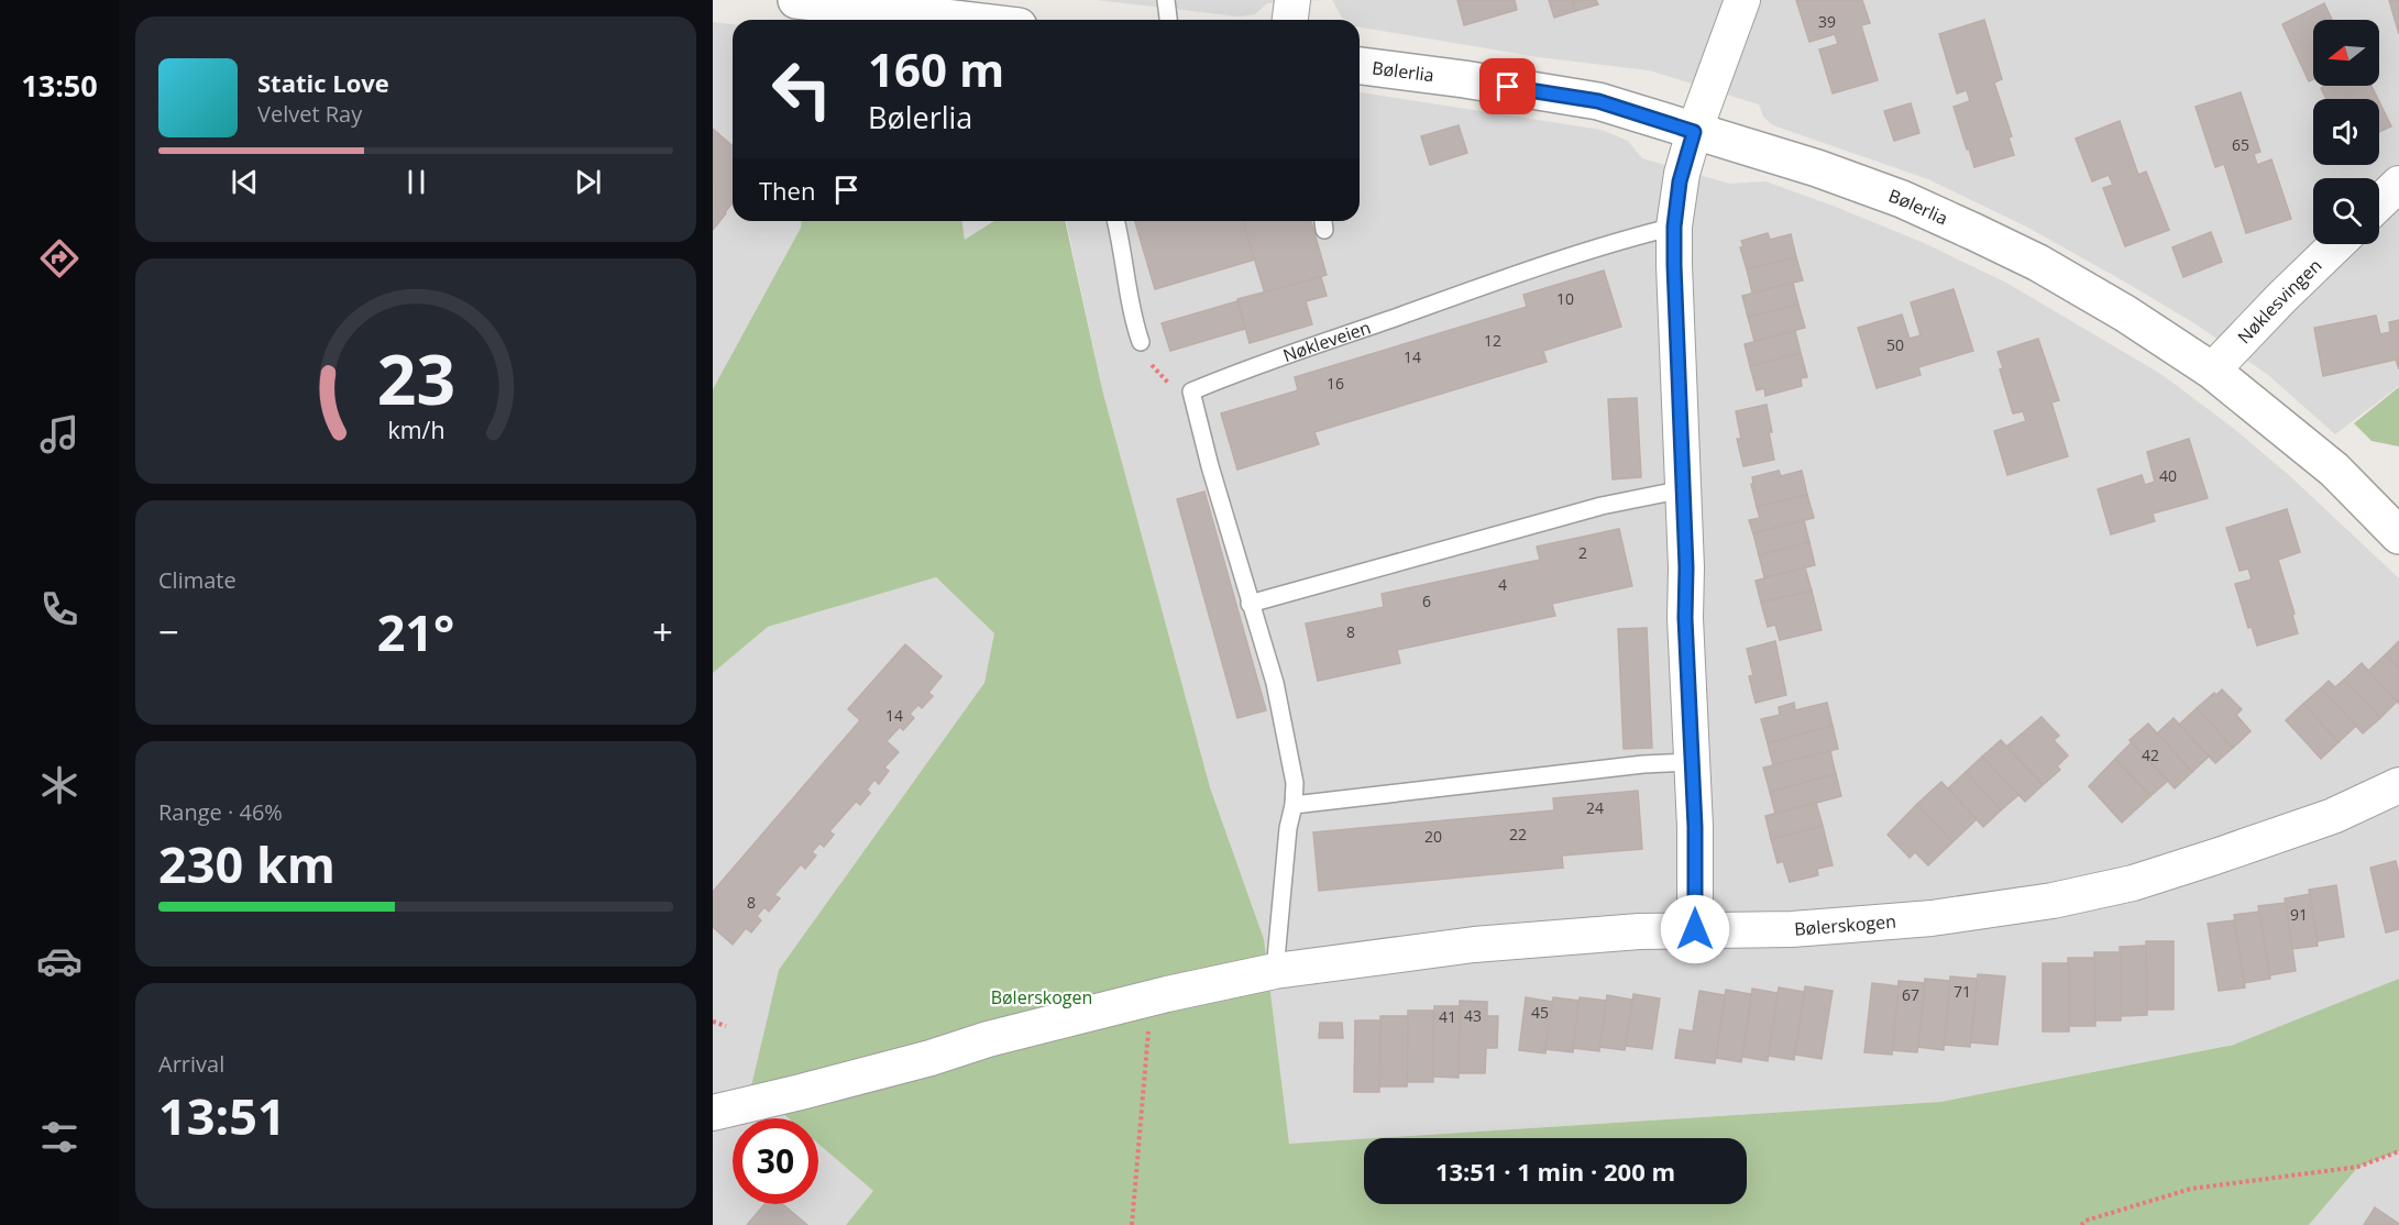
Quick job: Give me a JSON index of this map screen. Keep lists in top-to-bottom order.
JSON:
{
  "streets": {
    "street": ["Bølerlia", "Nøklesvingen", "Bølerskogen"],
    "lane": ["Nøkleveien"]
  },
  "crossings": [
    ["Bølerlia", "Nøklesvingen"]
  ],
  "parks": ["Bølerskogen"],
  "house_numbers": [
    "39",
    "65",
    "10",
    "12",
    "50",
    "14",
    "16",
    "40",
    "2",
    "4",
    "6",
    "8",
    "14",
    "42",
    "24",
    "22",
    "20",
    "8",
    "91",
    "71",
    "67",
    "45",
    "43",
    "41"
  ],
  "north": "left",
  "page": {
    "tabs": "13:50",
    "turn": ["160 m", "Bølerlia"],
    "song": ["Static Love", "Velvet Ray"],
    "then": "Then",
    "tile": [
      "Climate",
      ["Range · 46%", "230 km"],
      ["Arrival", "13:51"]
    ],
    "heat": ["−", "21°", "+"],
    "limit": "30",
    "trip": "13:51 · 1 min · 200 m",
    "gauge": ["23", "km/h"]
  }
}
